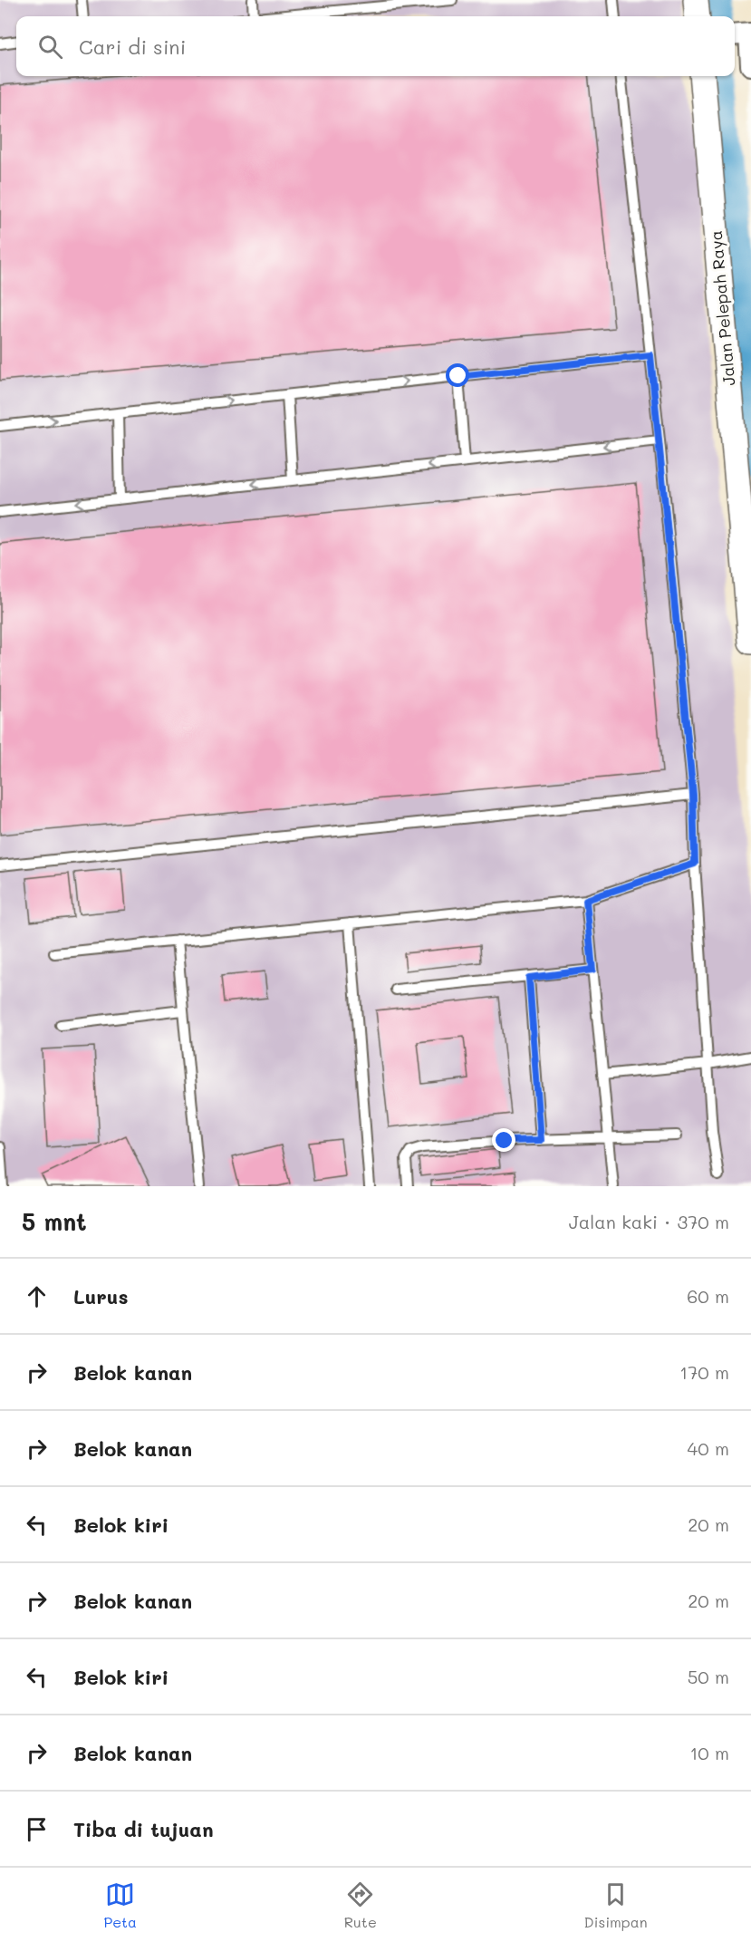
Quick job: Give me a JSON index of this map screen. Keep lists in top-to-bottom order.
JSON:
{
  "streets": {
    "street": ["Jalan Pelepah Raya"]
  },
  "page": {
    "search": "Cari di sini",
    "heading": ["5 mnt", "Jalan kaki · 370 m"],
    "list": [
      ["Lurus", "60 m"],
      ["Belok kanan", "170 m"],
      ["Belok kanan", "40 m"],
      ["Belok kiri", "20 m"],
      ["Belok kanan", "20 m"],
      ["Belok kiri", "50 m"],
      ["Belok kanan", "10 m"],
      "Tiba di tujuan"
    ],
    "nav": ["Peta", "Rute", "Disimpan"]
  }
}
